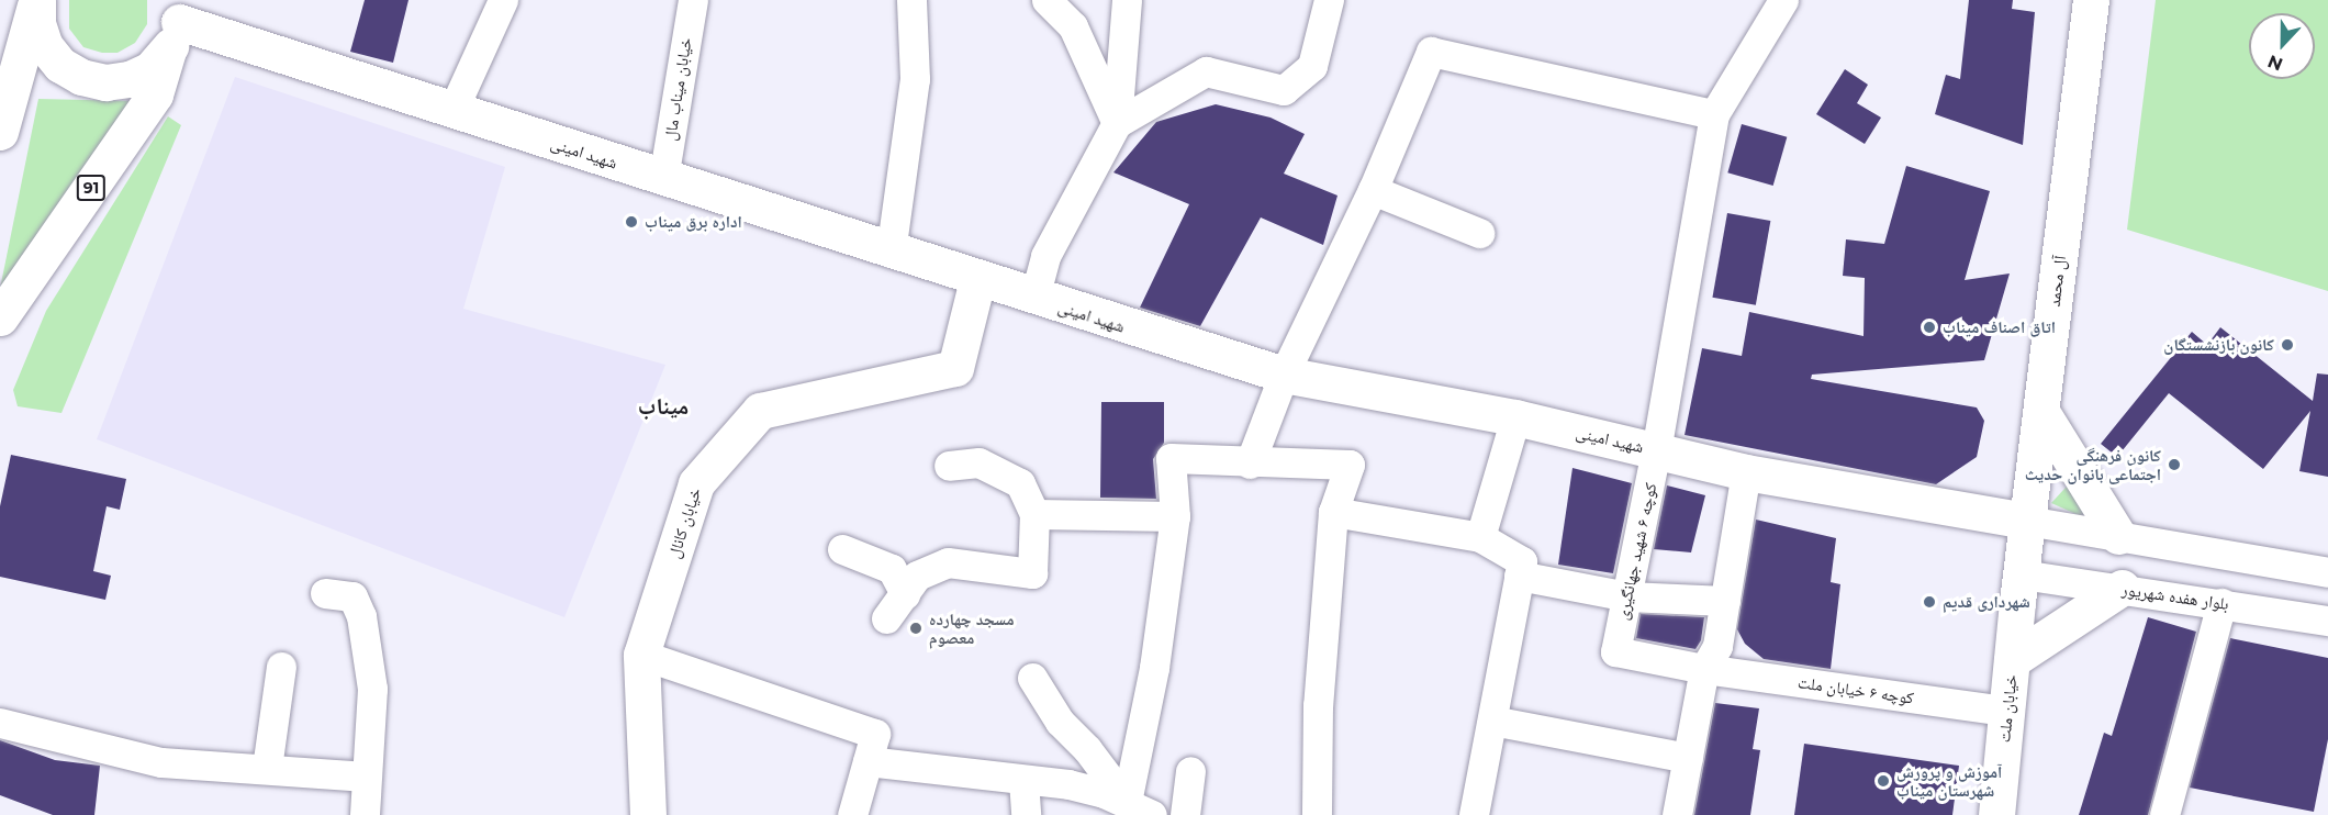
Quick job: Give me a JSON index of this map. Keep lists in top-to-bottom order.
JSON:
{
  "streets": {
    "main road": [
      "شهید امینی",
      "91",
      "آل محمد",
      "خیابان کانال",
      "خیابان ملت"
    ],
    "street": [
      "خیابان میناب مال",
      "کوچه ۶ شهید جهانگیری",
      "بلوار هفده شهریور",
      "کوچه ۶ خیابان ملت"
    ]
  },
  "crossings": [
    ["خیابان میناب مال", "شهید امینی"],
    ["شهید امینی", "91"],
    ["شهید امینی", "آل محمد"],
    ["شهید امینی", "خیابان کانال"],
    ["شهید امینی", "کوچه ۶ شهید جهانگیری"],
    ["آل محمد", "بلوار هفده شهریور"],
    ["آل محمد", "خیابان ملت"],
    ["کوچه ۶ شهید جهانگیری", "کوچه ۶ خیابان ملت"],
    ["بلوار هفده شهریور", "خیابان ملت"],
    ["کوچه ۶ خیابان ملت", "خیابان ملت"]
  ],
  "districts": ["میناب"],
  "places": [
    "اداره برق میناب",
    "اتاق اصناف میناب",
    "کانون بازنشستگان",
    "کانون فرهنگی اجتماعی بانوان حدیث",
    "شهرداری قدیم",
    "مسجد چهارده معصوم",
    "آموزش و پرورش شهرستان میناب"
  ],
  "north": "bottom"
}
